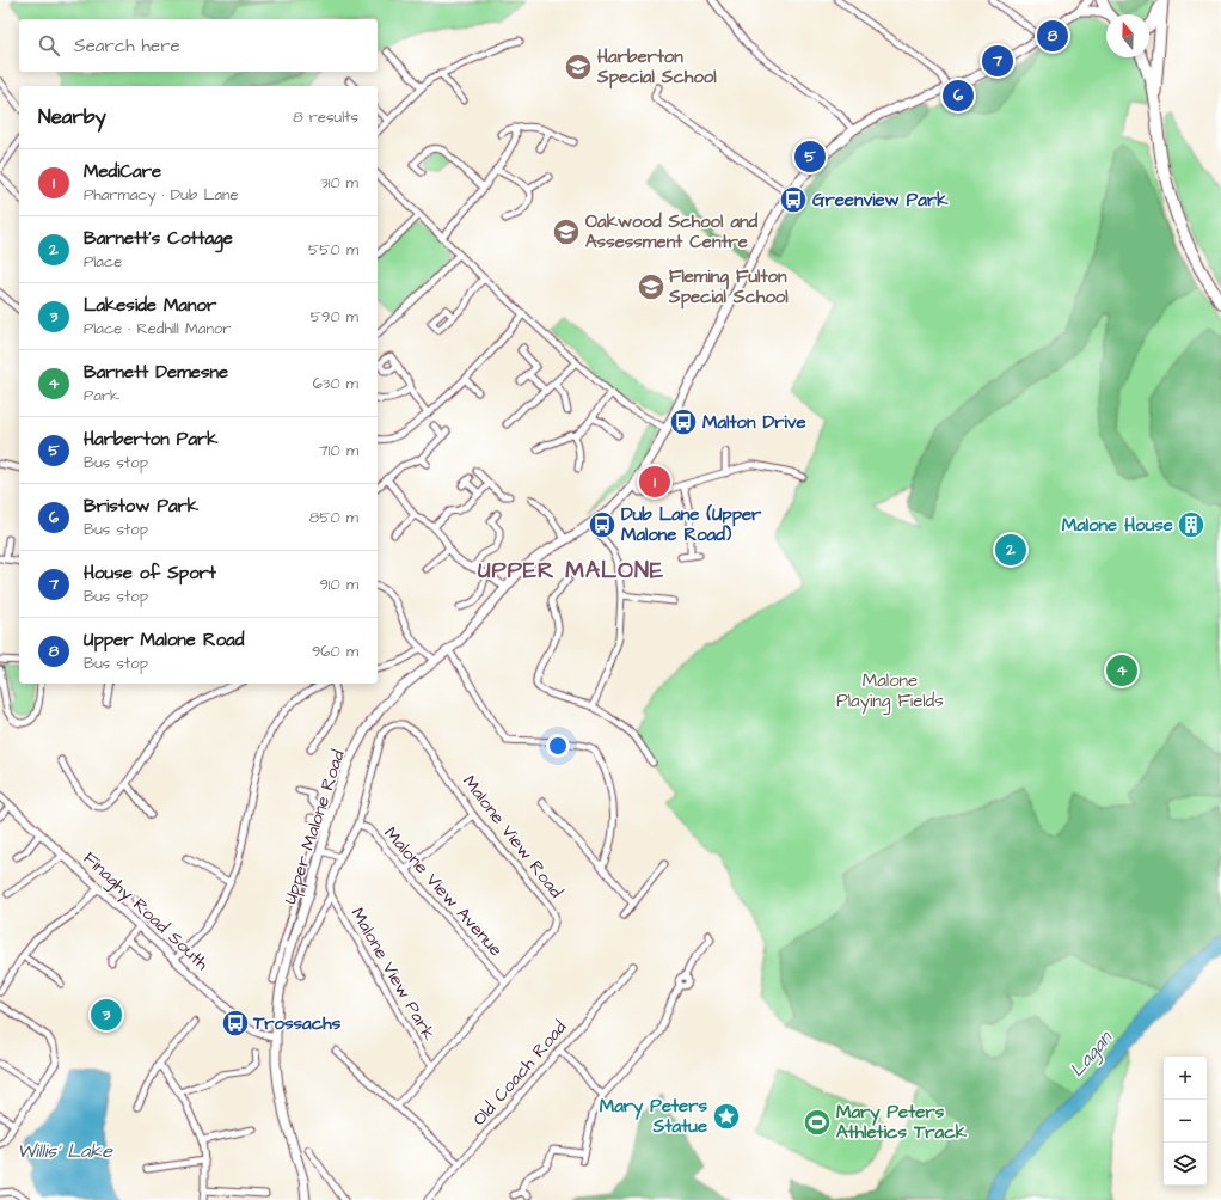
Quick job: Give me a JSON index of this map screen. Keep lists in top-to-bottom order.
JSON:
{
  "streets": {
    "main road": ["Upper Malone Road"],
    "street": [
      "Malone View Road",
      "Malone View Avenue",
      "Finaghy Road South",
      "Malone View Park",
      "Old Coach Road"
    ]
  },
  "crossings": [
    ["Upper Malone Road", "Finaghy Road South"],
    ["Malone View Road", "Malone View Avenue"],
    ["Malone View Road", "Malone View Park"],
    ["Malone View Avenue", "Malone View Park"]
  ],
  "districts": ["UPPER MALONE"],
  "water": ["Lagan", "Willis' Lake"],
  "parks": ["Malone Playing Fields"],
  "places": {
    "school or university": ["Harberton Special School", "Oakwood School and Assessment Centre", "Fleming Fulton Special School"],
    "bus stop": [
      "Greenview Park",
      "Malton Drive",
      "Dub Lane (Upper Malone Road)",
      "Trossachs"
    ],
    "building": ["Malone House"],
    "place": ["Mary Peters Statue"],
    "sports": ["Mary Peters Athletics Track"]
  },
  "north": "top",
  "page": {
    "pins": [
      "8",
      "7",
      "6",
      "5",
      "1",
      "2",
      "4",
      "3"
    ],
    "search": "Search here",
    "heading": ["Nearby", "8 results"],
    "list": [
      {
        "mark": "1",
        "name": "MediCare",
        "note": "Pharmacy · Dub Lane",
        "value": "310 m"
      },
      {
        "mark": "2",
        "name": "Barnett's Cottage",
        "note": "Place",
        "value": "550 m"
      },
      {
        "mark": "3",
        "name": "Lakeside Manor",
        "note": "Place · Redhill Manor",
        "value": "590 m"
      },
      {
        "mark": "4",
        "name": "Barnett Demesne",
        "note": "Park",
        "value": "630 m"
      },
      {
        "mark": "5",
        "name": "Harberton Park",
        "note": "Bus stop",
        "value": "710 m"
      },
      {
        "mark": "6",
        "name": "Bristow Park",
        "note": "Bus stop",
        "value": "850 m"
      },
      {
        "mark": "7",
        "name": "House of Sport",
        "note": "Bus stop",
        "value": "910 m"
      },
      {
        "mark": "8",
        "name": "Upper Malone Road",
        "note": "Bus stop",
        "value": "960 m"
      }
    ],
    "map_buttons": ["+", "−"]
  }
}
